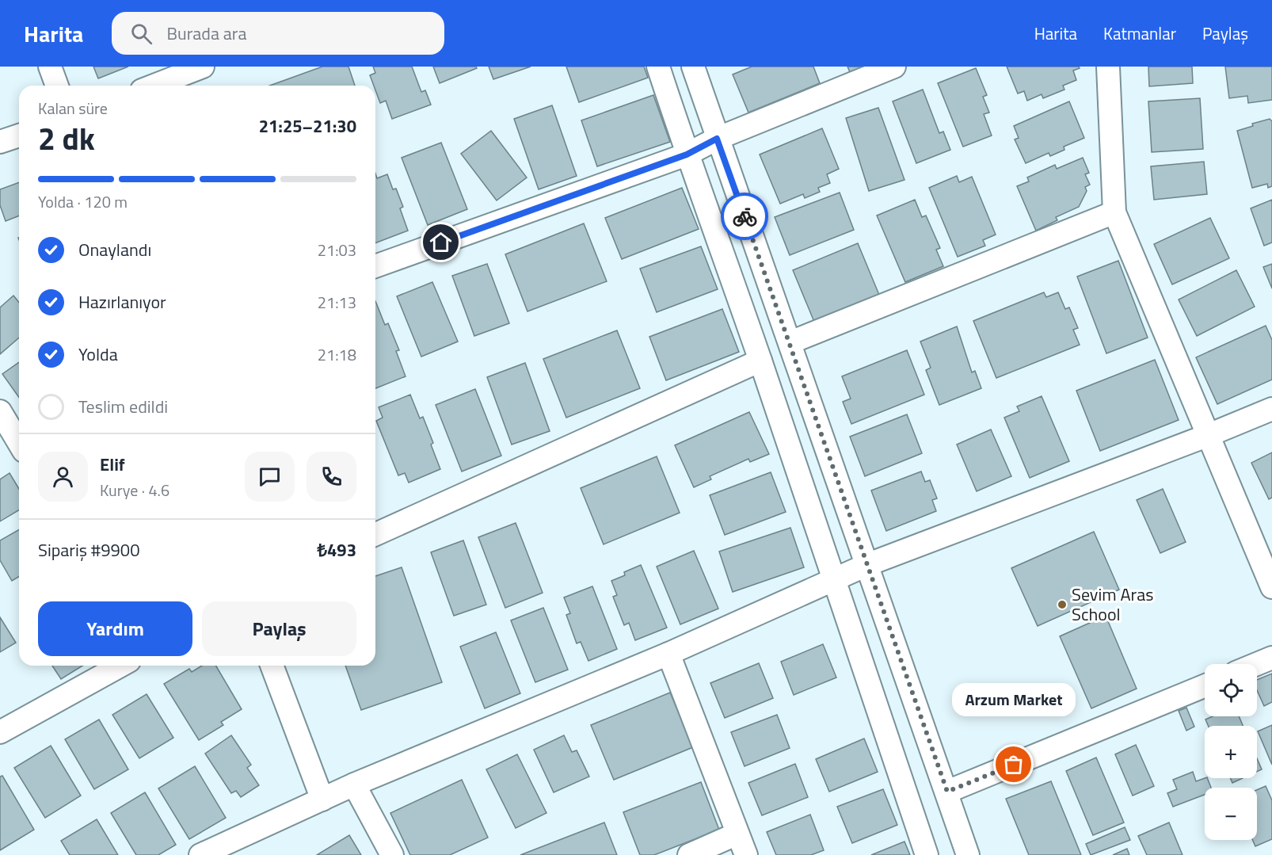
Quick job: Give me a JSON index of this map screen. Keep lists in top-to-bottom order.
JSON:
{
  "places": ["Sevim Aras School", "Arzum Market"],
  "page": {
    "header": "Harita",
    "search": "Burada ara",
    "nav": ["Harita", "Katmanlar", "Paylaş"],
    "heading": ["2 dk", "Kalan süre", "21:25–21:30"],
    "panel": [
      "Elif",
      "Kurye · 4.6",
      "Sipariş #9900",
      "₺493"
    ],
    "bar": "Yolda · 120 m",
    "list": [
      ["Onaylandı", "21:03"],
      ["Hazırlanıyor", "21:13"],
      ["Yolda", "21:18"],
      "Teslim edildi"
    ],
    "buttons": ["Yardım", "Paylaş"],
    "map_buttons": ["+", "−"],
    "bubble": "Arzum Market"
  }
}
